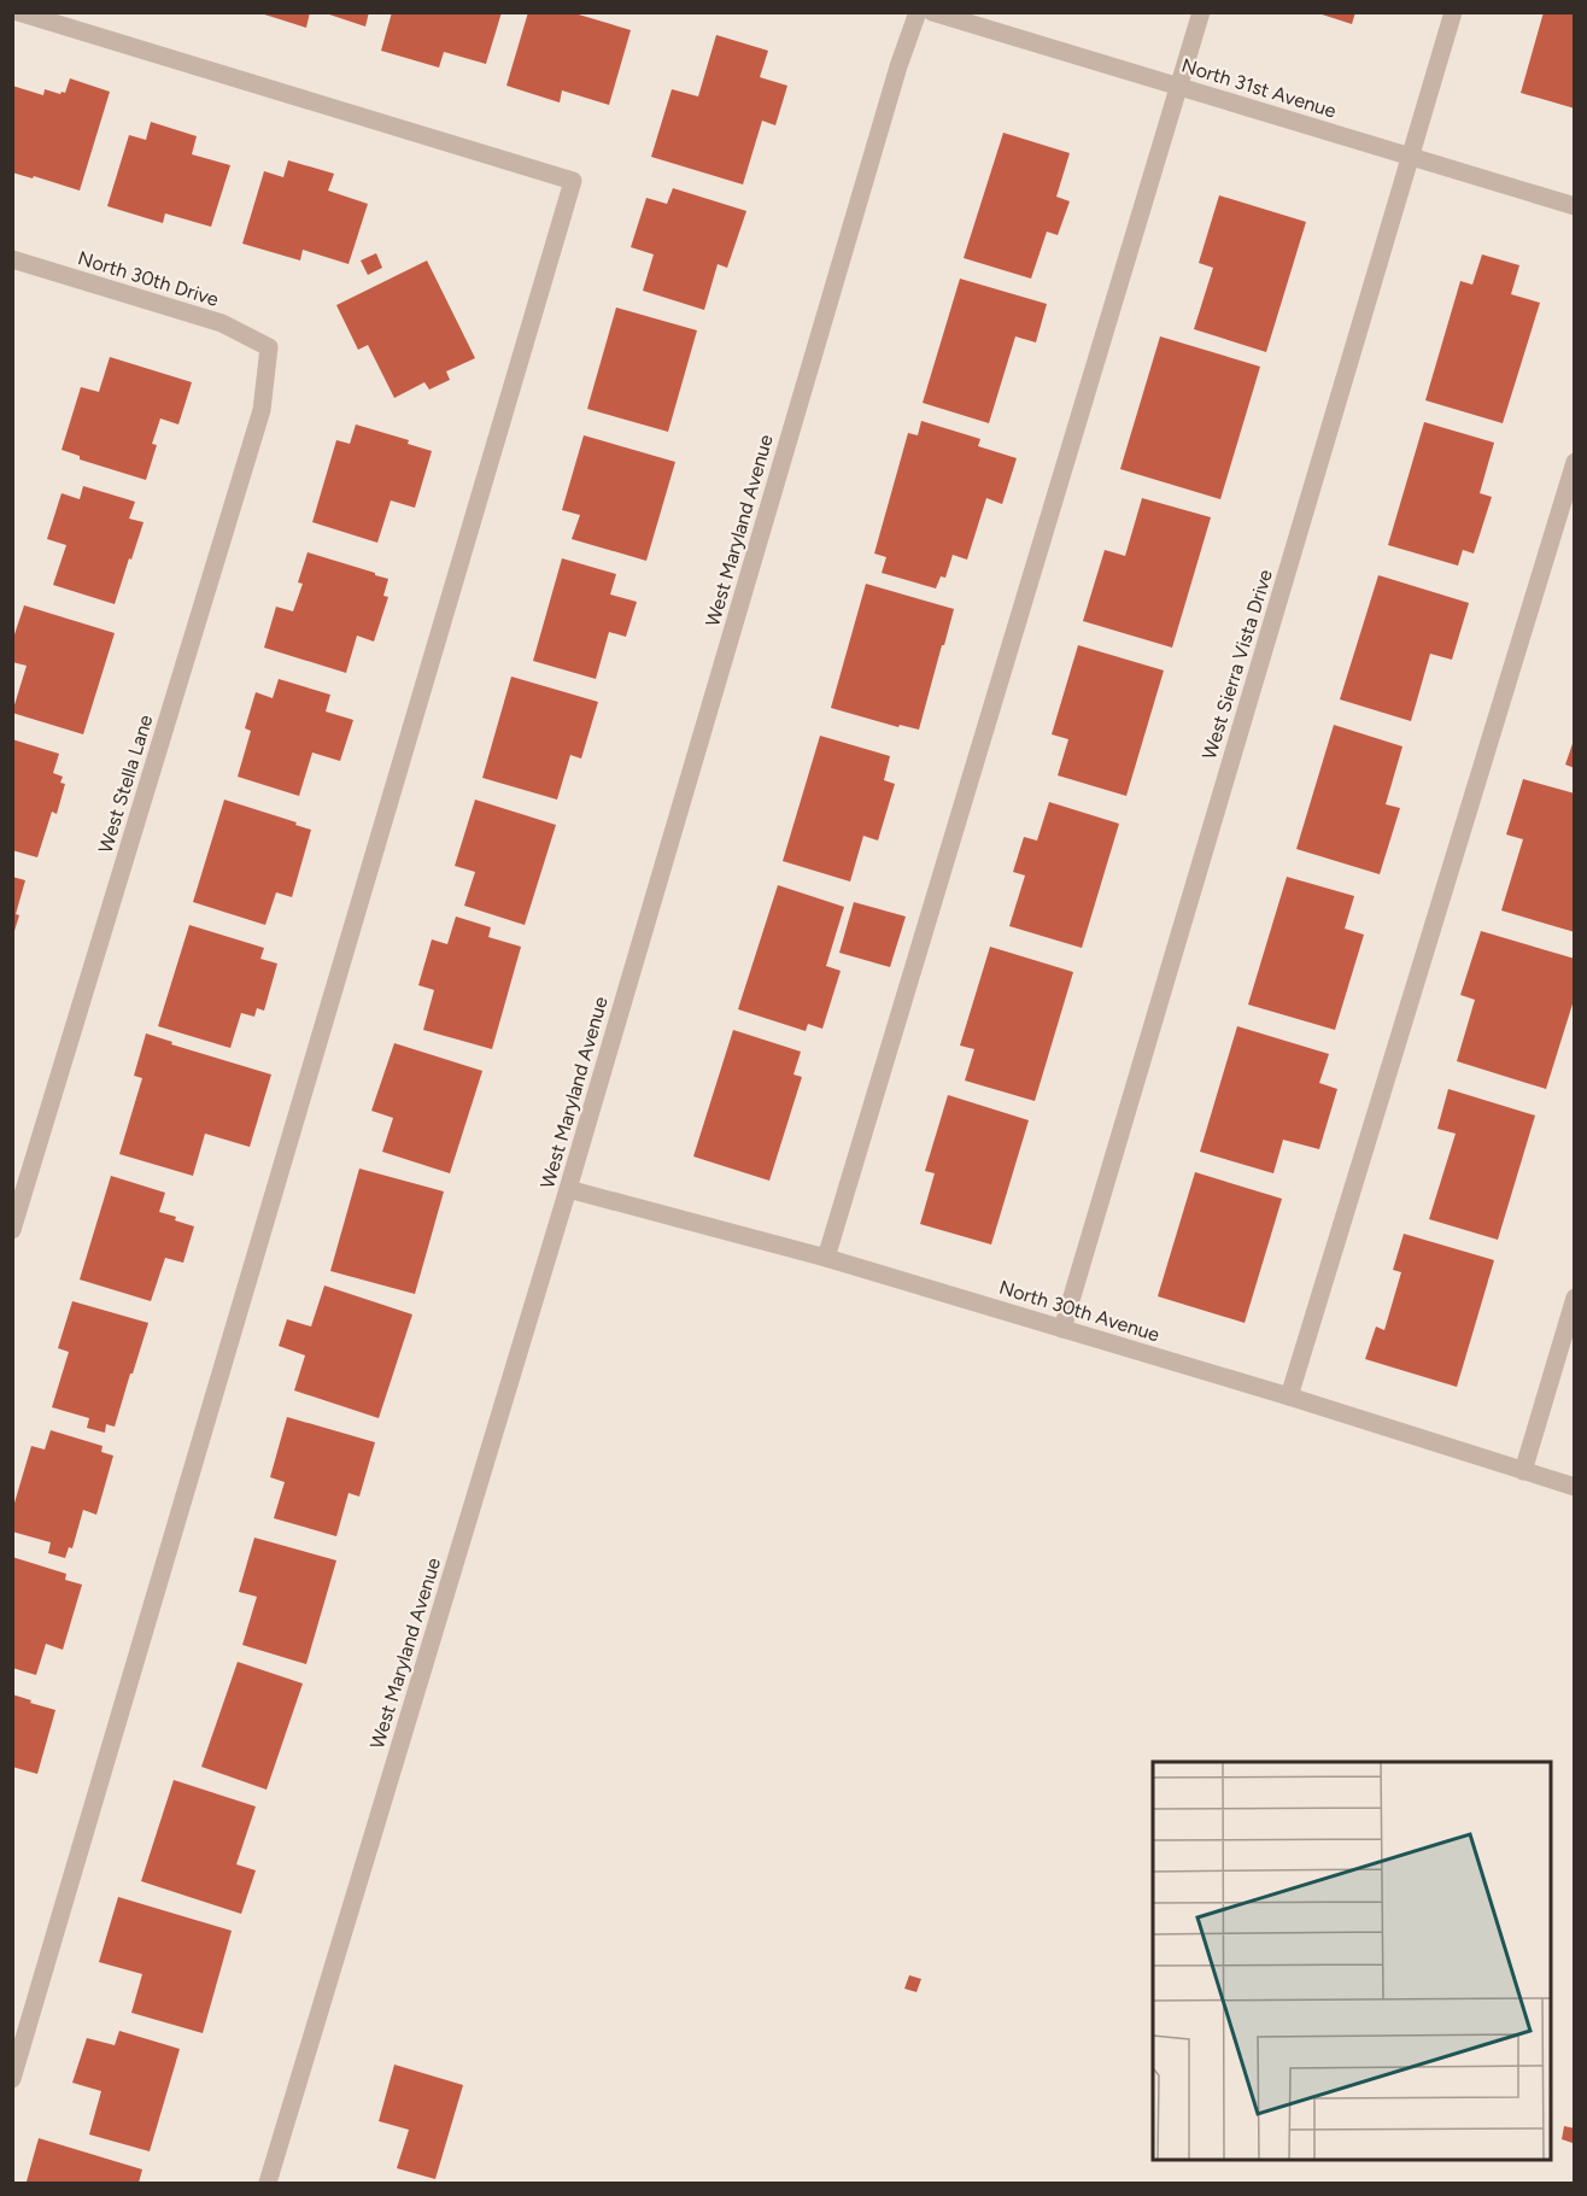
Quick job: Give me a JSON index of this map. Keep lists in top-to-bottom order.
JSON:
{
  "streets": {
    "street": [
      "North 31st Avenue",
      "North 30th Drive",
      "West Maryland Avenue",
      "West Sierra Vista Drive",
      "West Stella Lane",
      "North 30th Avenue"
    ]
  },
  "crossings": [
    ["North 31st Avenue", "West Sierra Vista Drive"],
    ["North 30th Drive", "West Stella Lane"],
    ["West Maryland Avenue", "North 30th Avenue"],
    ["West Sierra Vista Drive", "North 30th Avenue"]
  ]
}
